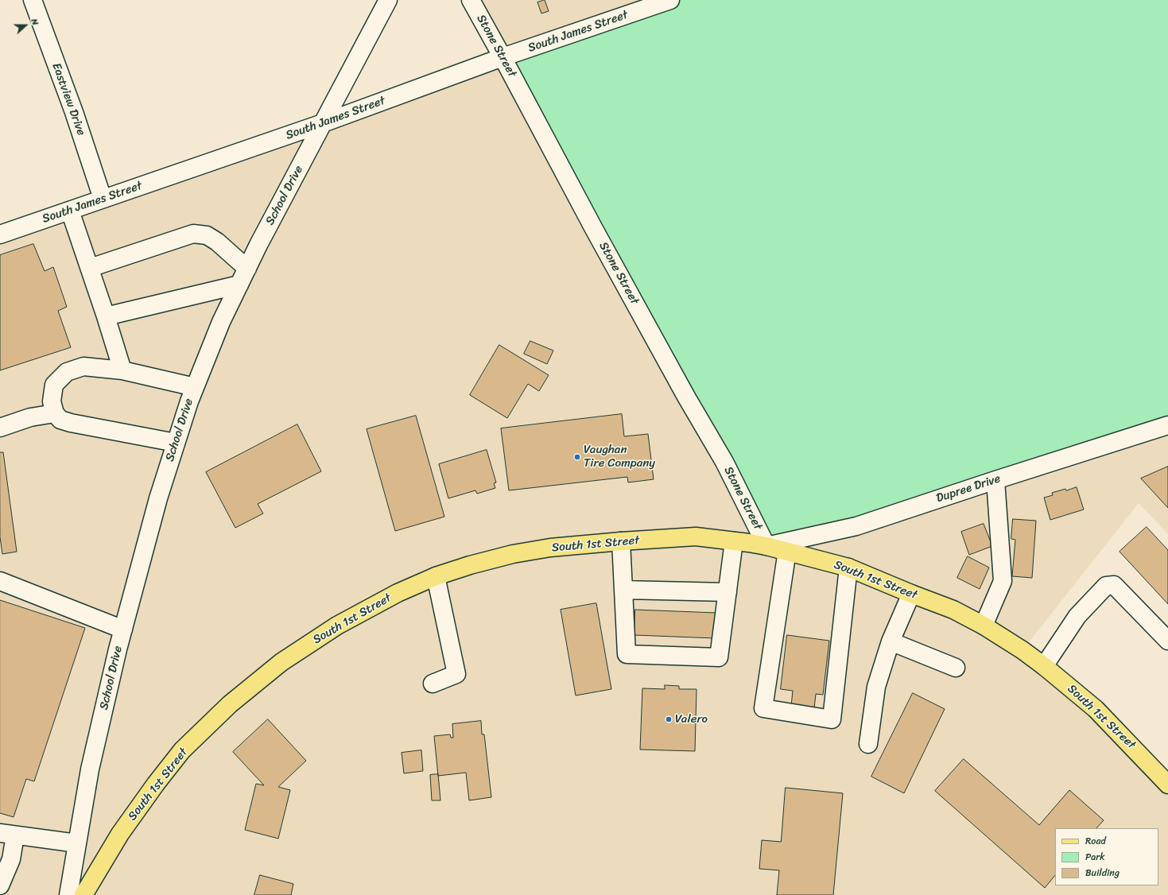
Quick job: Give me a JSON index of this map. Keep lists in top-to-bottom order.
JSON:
{
  "streets": {
    "main road": ["South 1st Street"],
    "street": [
      "South James Street",
      "Stone Street",
      "Eastview Drive",
      "School Drive",
      "Dupree Drive"
    ]
  },
  "crossings": [
    ["South James Street", "Stone Street"],
    ["South James Street", "Eastview Drive"],
    ["South James Street", "School Drive"],
    ["Stone Street", "Dupree Drive"],
    ["Stone Street", "South 1st Street"],
    ["Dupree Drive", "South 1st Street"]
  ],
  "places": ["Vaughan Tire Company", "Valero"],
  "legend": ["Road", "Park", "Building"],
  "north": "right"
}
